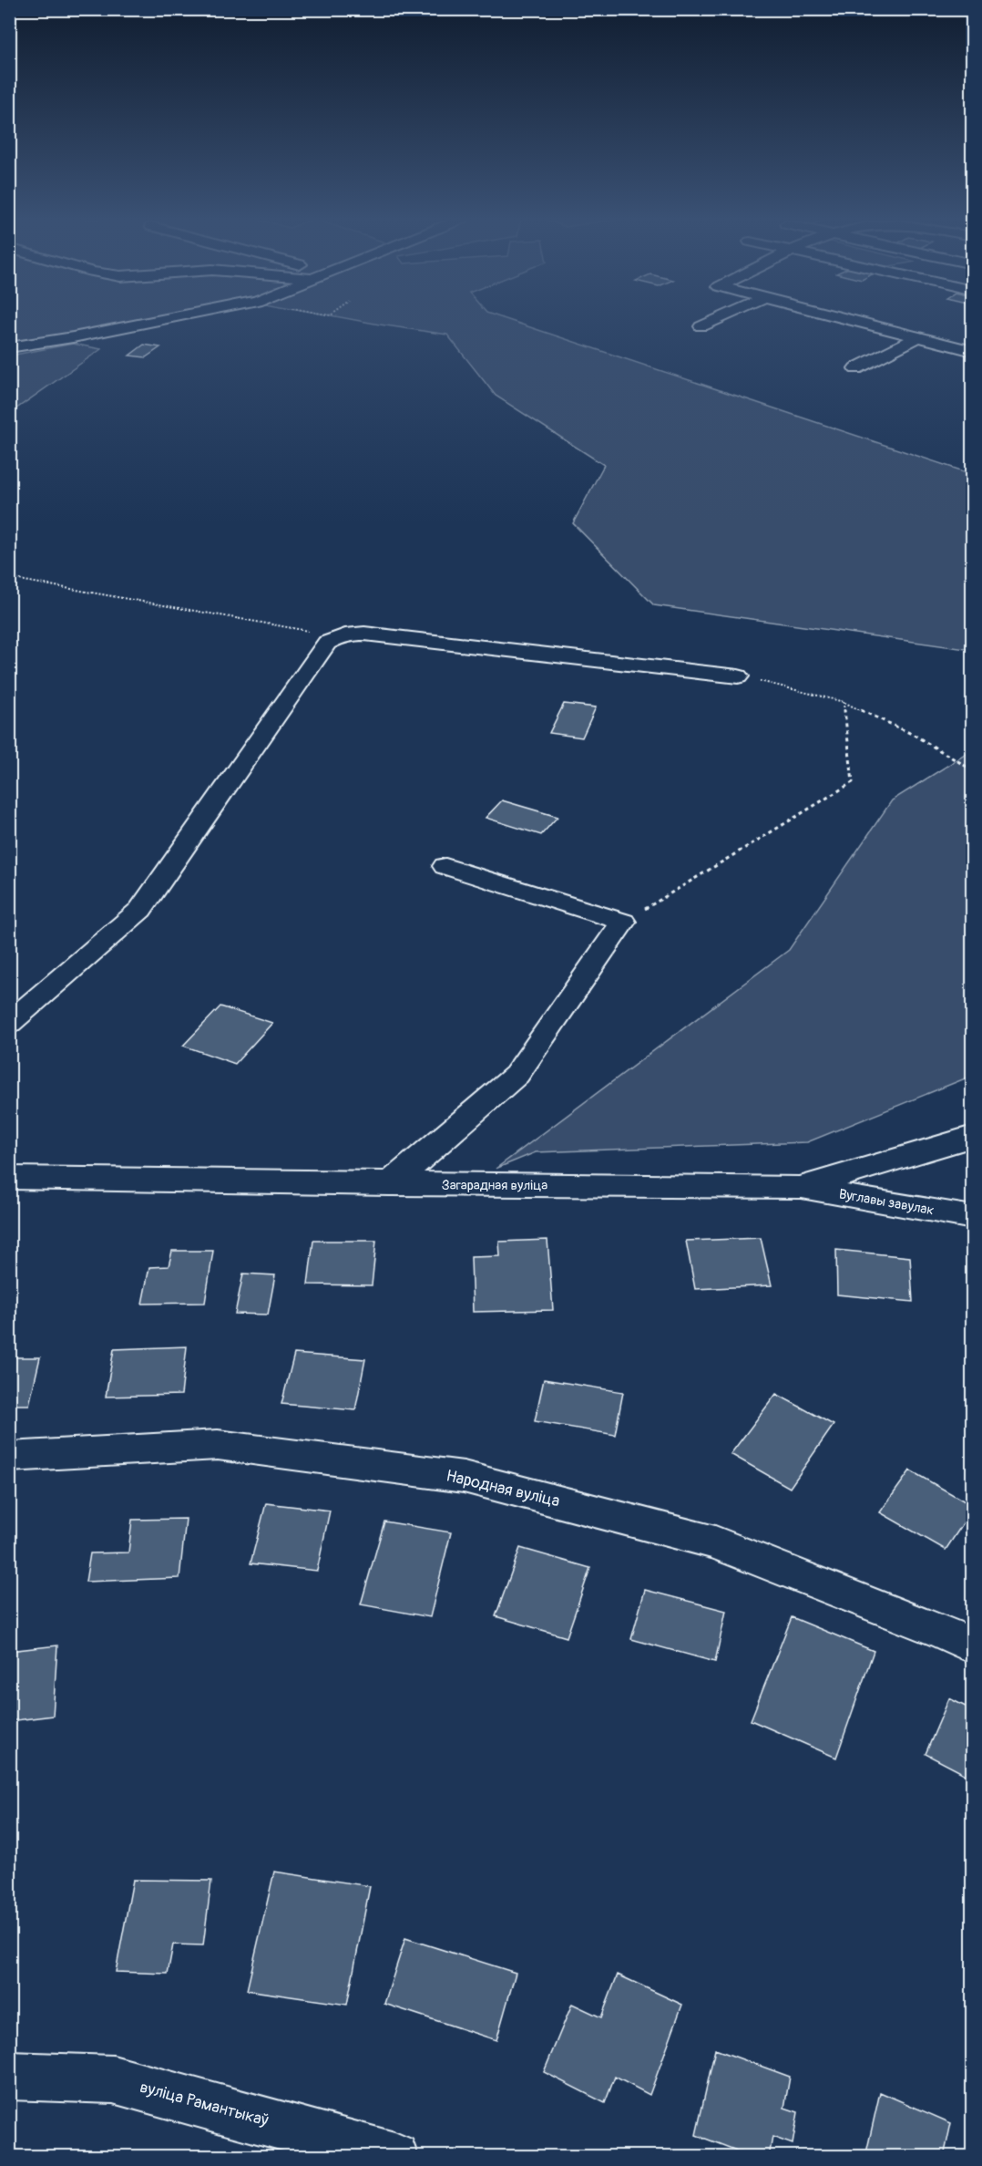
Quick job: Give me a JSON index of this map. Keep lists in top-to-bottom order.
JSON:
{
  "streets": {
    "street": [
      "Загарадная вуліца",
      "Вуглавы завулак",
      "Народная вуліца",
      "вуліца Рамантыкаў"
    ]
  },
  "crossings": [
    ["Загарадная вуліца", "Вуглавы завулак"]
  ]
}
